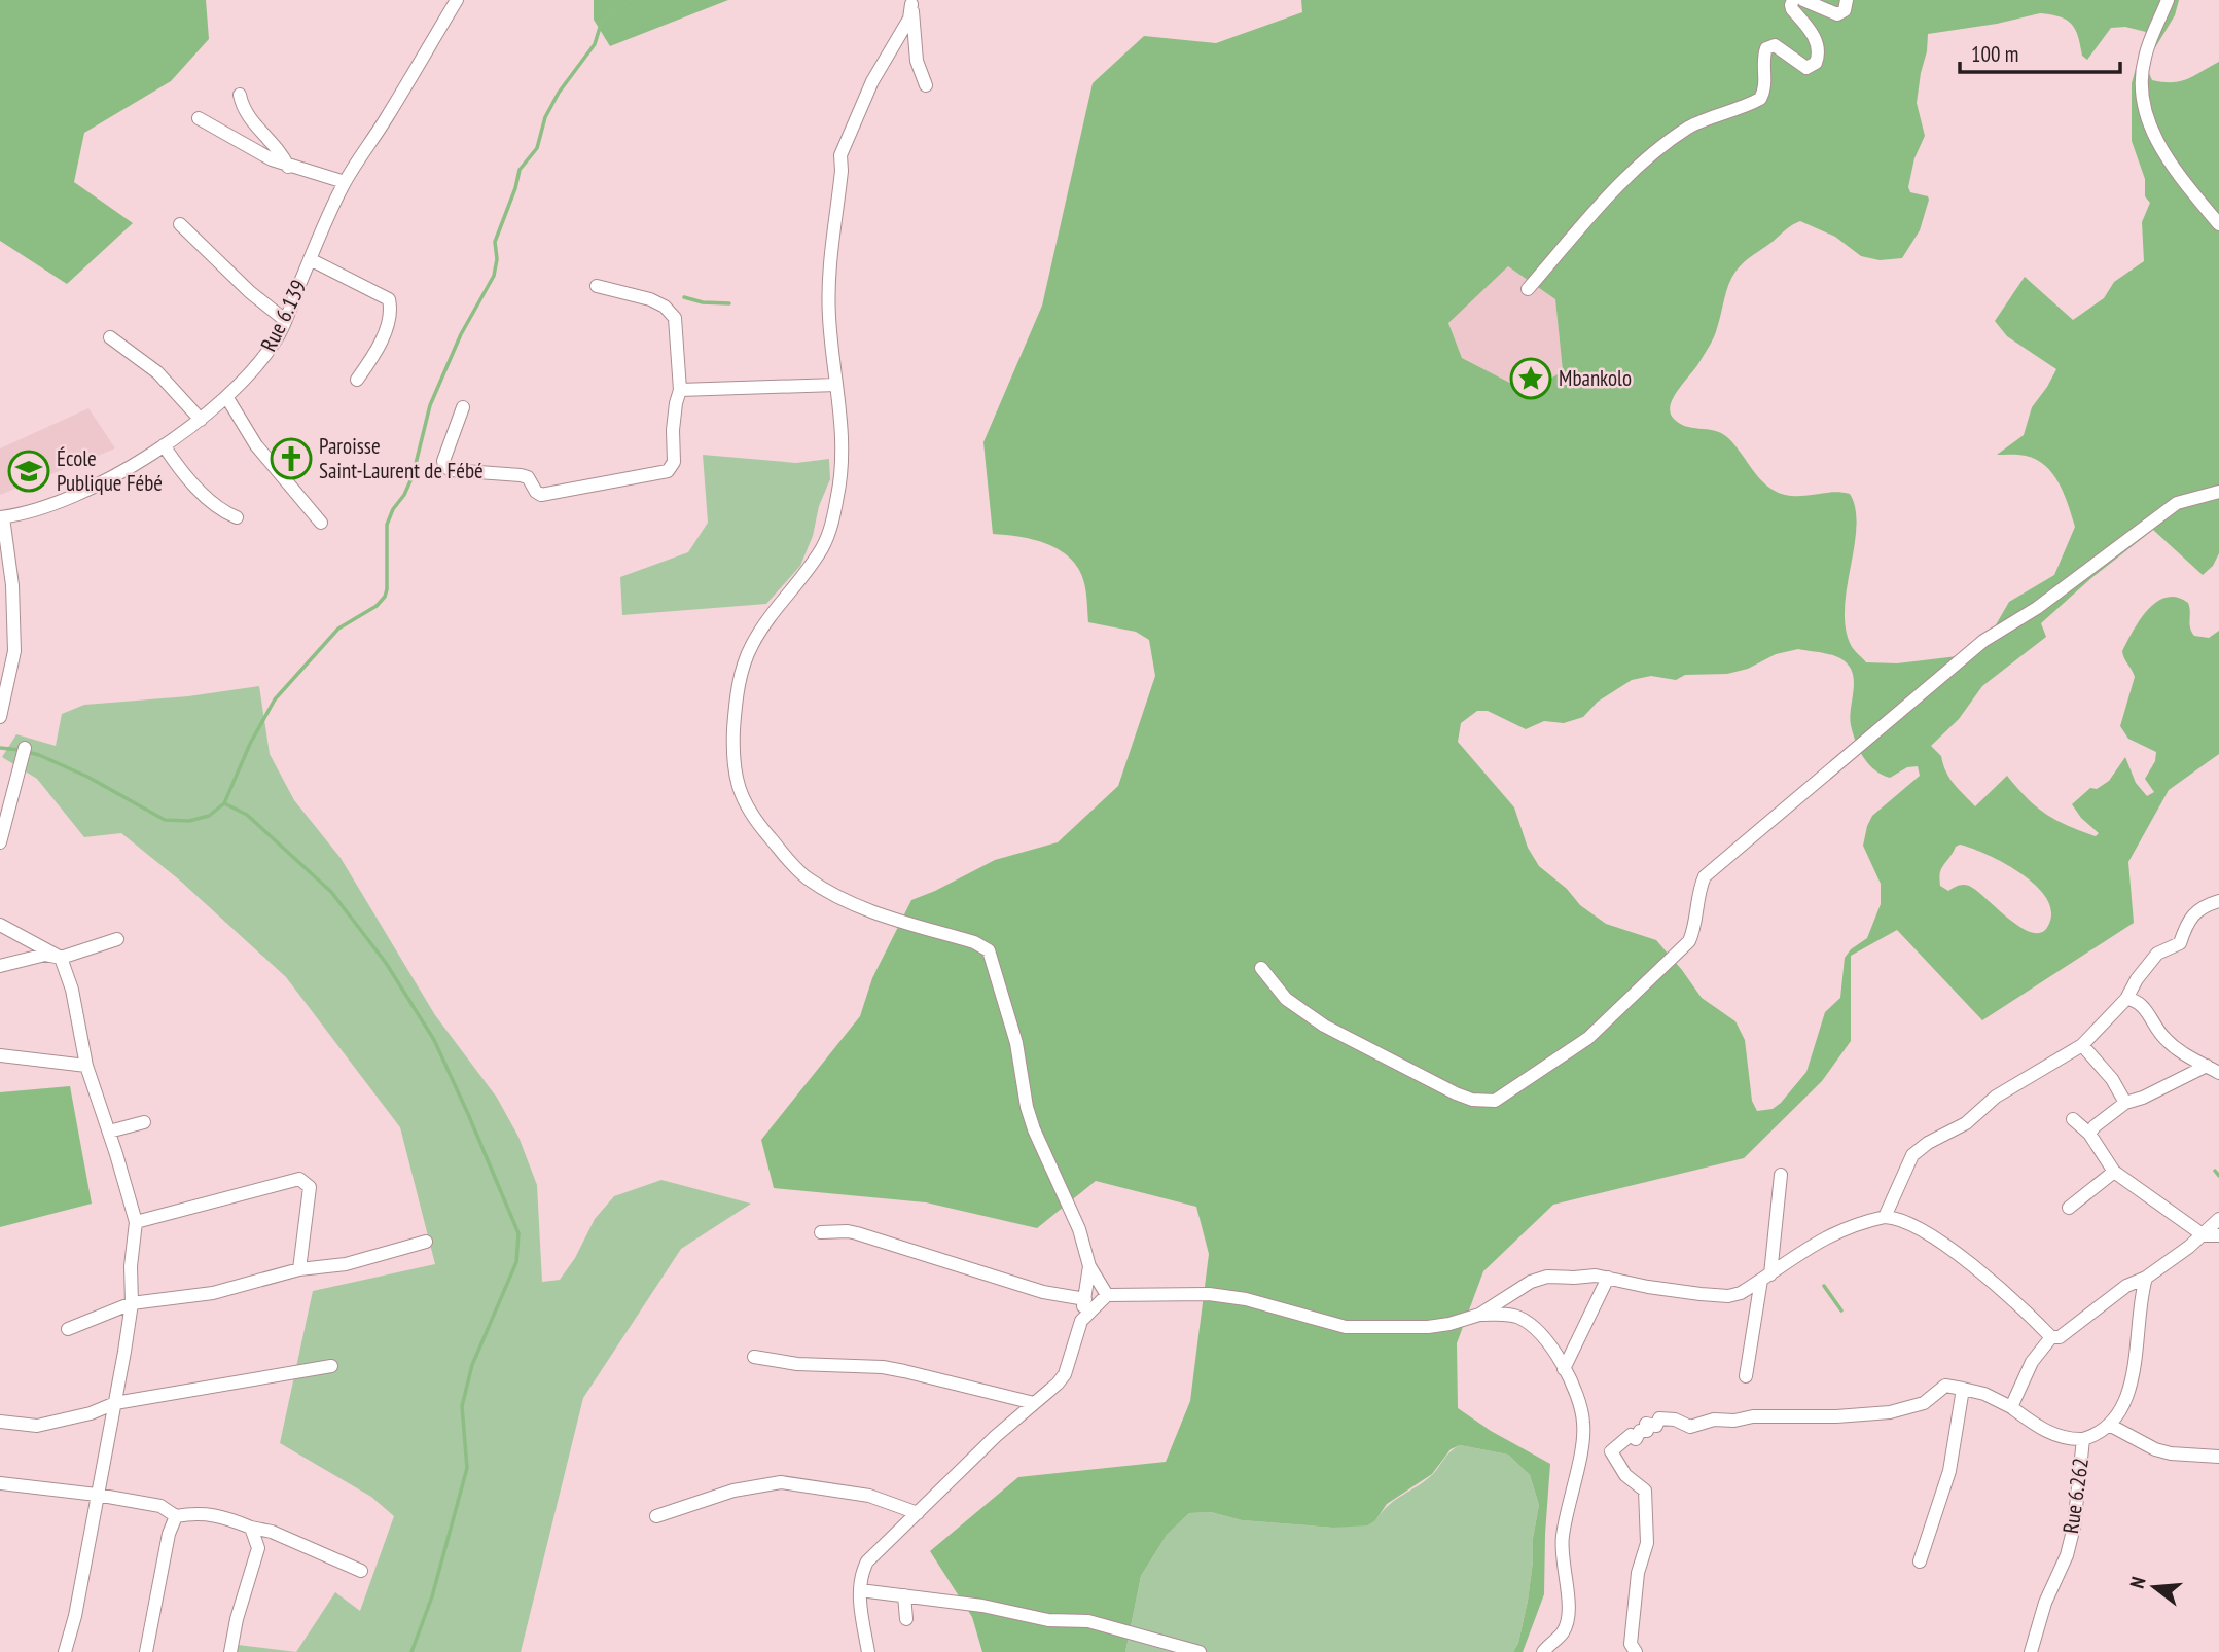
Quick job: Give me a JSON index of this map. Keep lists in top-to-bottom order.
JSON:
{
  "streets": {
    "street": ["Rue 6.139", "Rue 6.262"]
  },
  "places": {
    "place": ["Mbankolo"],
    "church": ["Paroisse Saint-Laurent de Fébé"],
    "school or university": ["École Publique Fébé"]
  },
  "scale_bar": "100 m",
  "north": "left"
}
